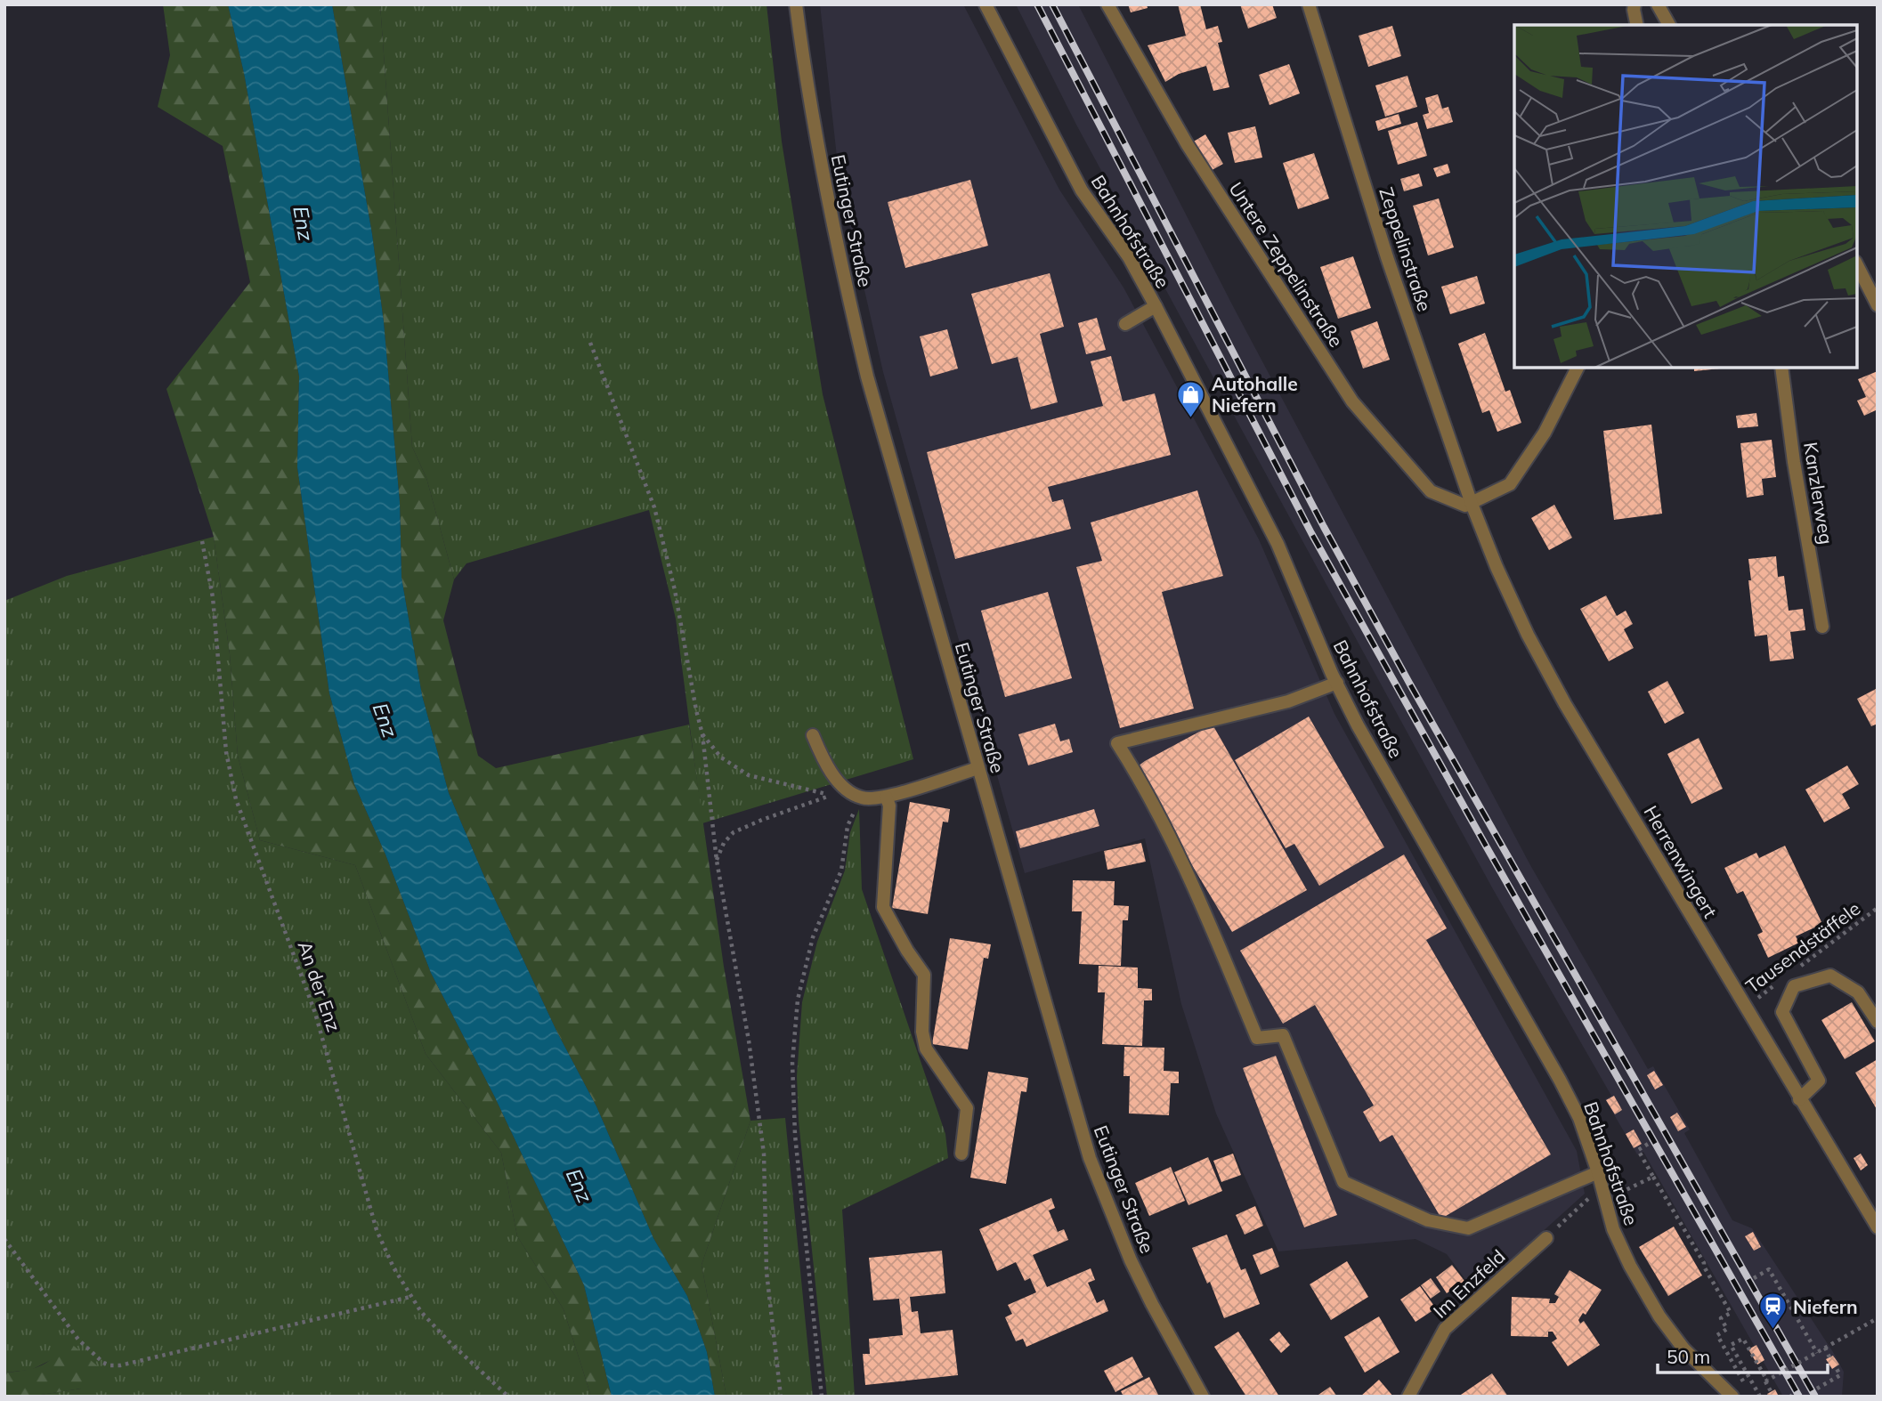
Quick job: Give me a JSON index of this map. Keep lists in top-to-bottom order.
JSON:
{
  "streets": {
    "street": [
      "Eutinger Straße",
      "Bahnhofstraße",
      "Zeppelinstraße",
      "Untere Zeppelinstraße",
      "Kanzlerweg",
      "Herrenwingert",
      "Im Enzfeld"
    ],
    "path": ["Tausendstäffele", "An der Enz"]
  },
  "crossings": [
    ["Zeppelinstraße", "Untere Zeppelinstraße"],
    ["Zeppelinstraße", "Herrenwingert"],
    ["Untere Zeppelinstraße", "Herrenwingert"],
    ["Herrenwingert", "Tausendstäffele"]
  ],
  "water": ["Enz"],
  "places": {
    "shop": ["Autohalle Niefern"],
    "station": ["Niefern"]
  },
  "scale_bar": "50 m"
}
